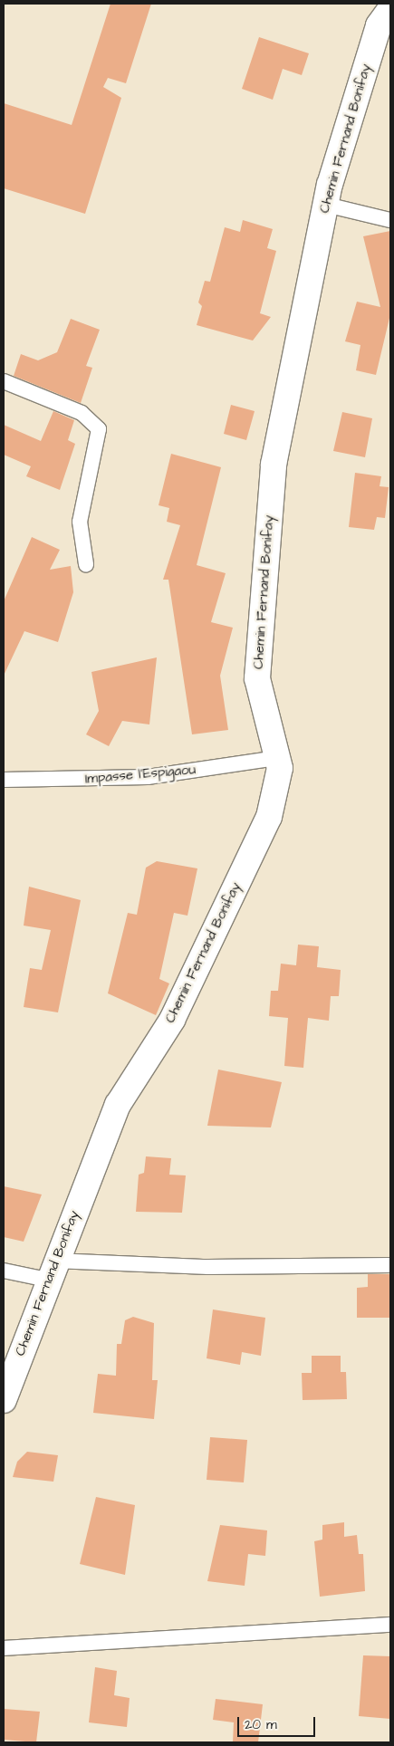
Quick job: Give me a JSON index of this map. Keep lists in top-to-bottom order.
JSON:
{
  "streets": {
    "street": ["Chemin Fernand Bonifay"],
    "lane": ["Impasse l'Espigaou"]
  },
  "crossings": [
    ["Chemin Fernand Bonifay", "Impasse l'Espigaou"]
  ],
  "scale_bar": "20 m"
}
